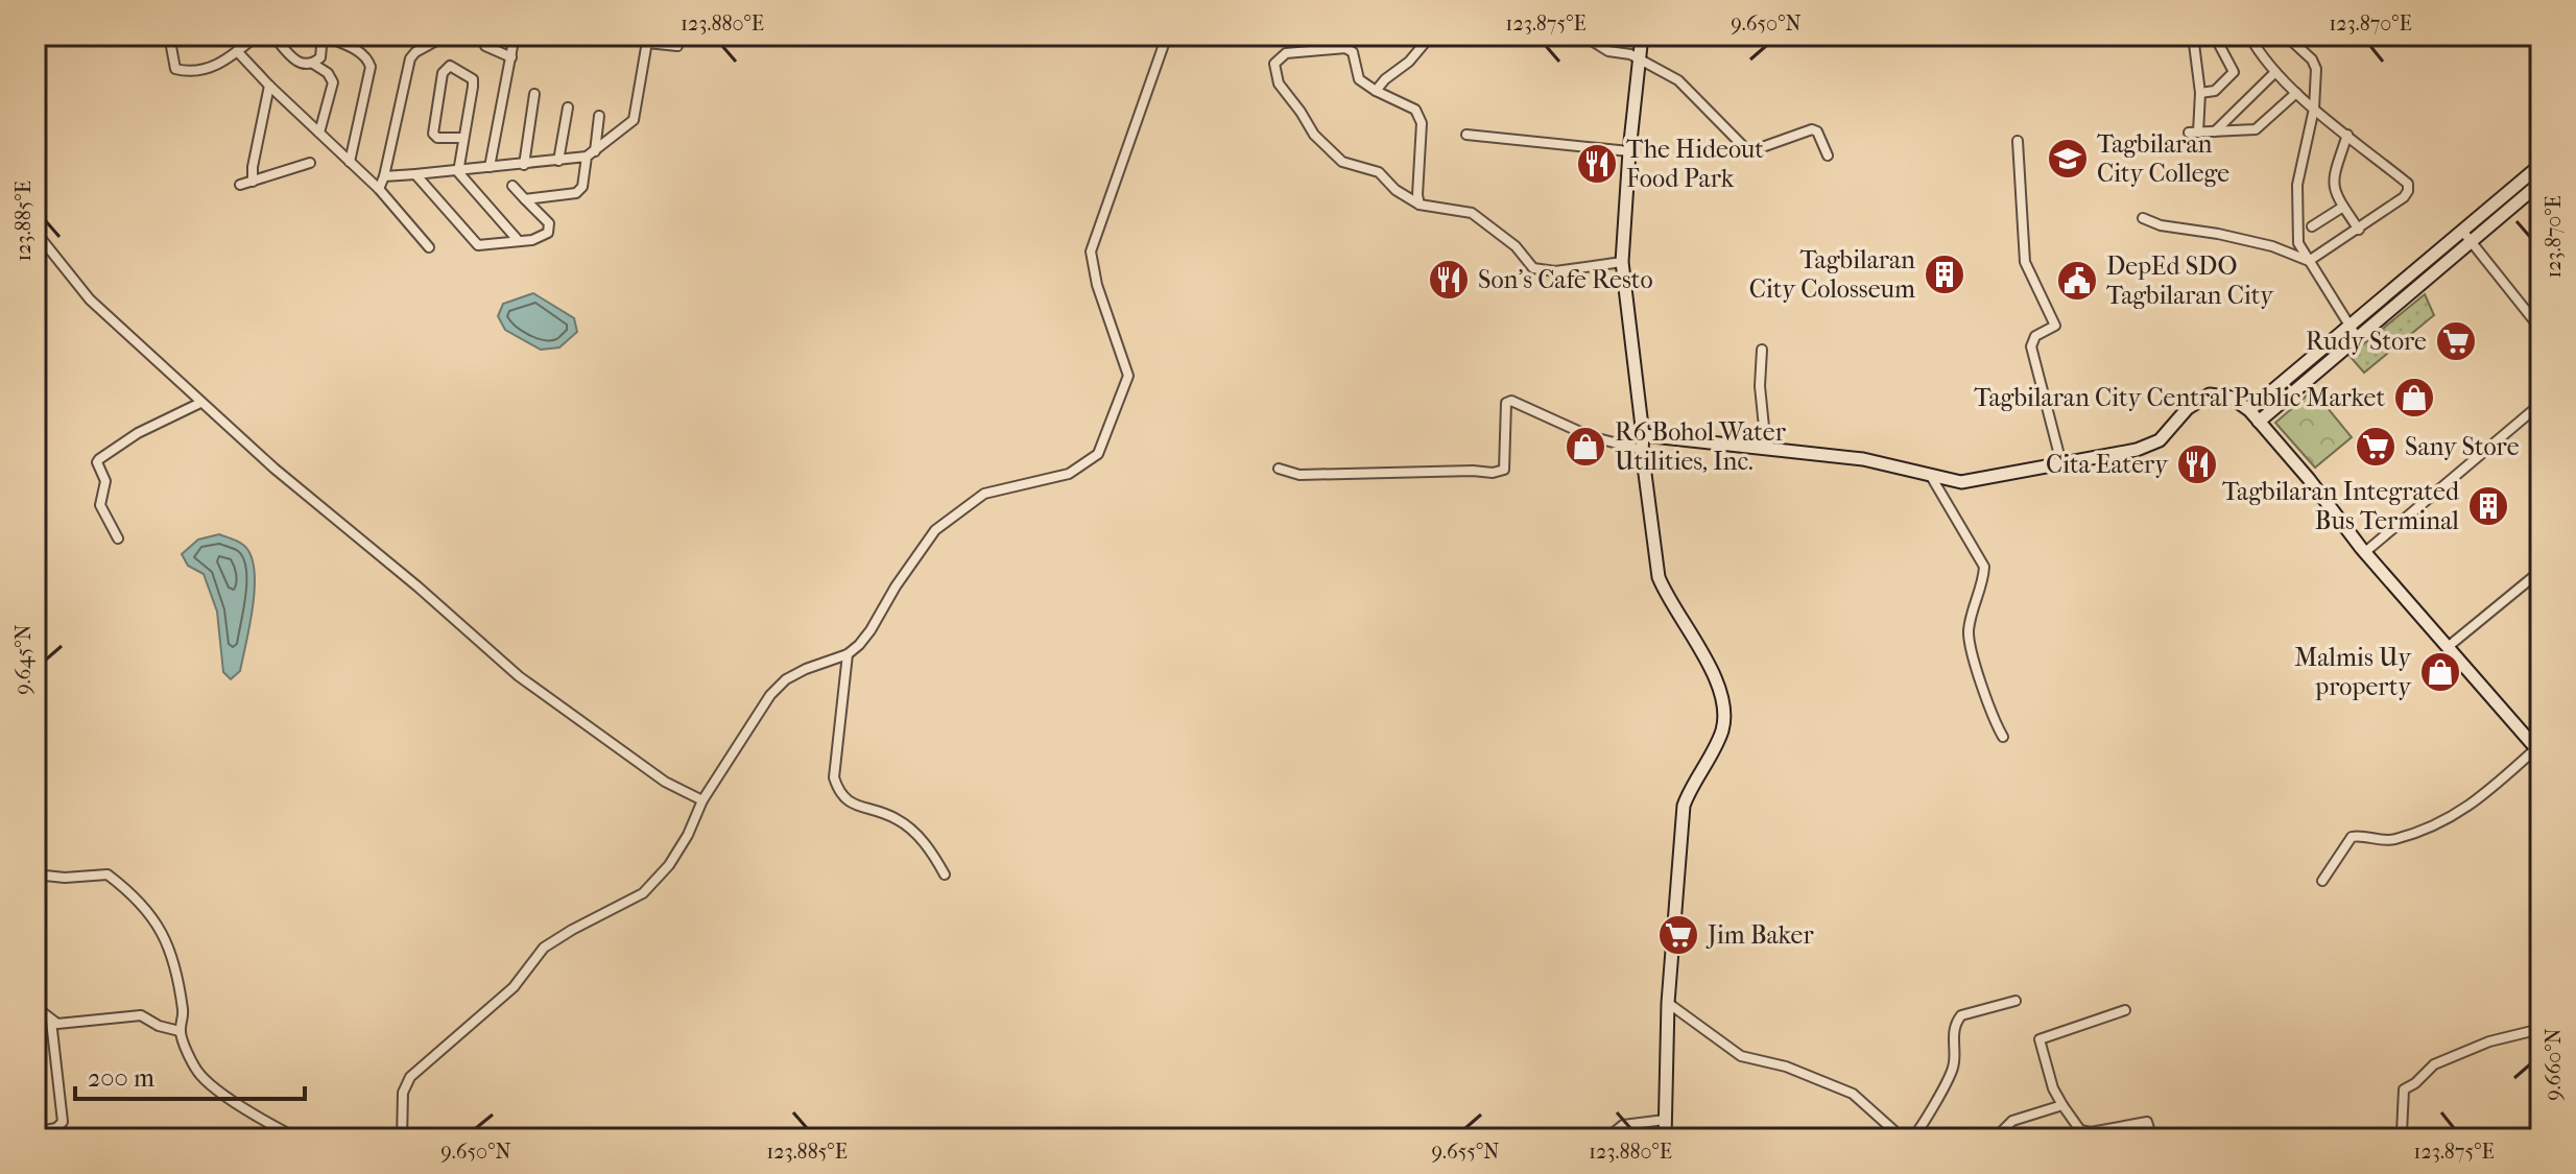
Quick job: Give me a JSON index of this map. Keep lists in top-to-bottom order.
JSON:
{
  "places": {
    "school or university": ["Tagbilaran City College"],
    "restaurant": ["The Hideout Food Park", "Son's Cafe Resto", "Cita Eatery"],
    "building": ["Tagbilaran City Colosseum", "Tagbilaran Integrated Bus Terminal"],
    "public building": ["DepEd SDO Tagbilaran City"],
    "supermarket": ["Rudy Store", "Sany Store", "Jim Baker"],
    "shop": ["Tagbilaran City Central Public Market", "R6 Bohol Water Utilities, Inc.", "Malmis Uy property"]
  },
  "scale_bar": "200 m",
  "coordinates": [
    "123.880°E",
    "123.875°E",
    "9.650°N",
    "123.870°E",
    "123.885°E",
    "9.645°N",
    "9.660°N",
    "9.655°N"
  ]
}
